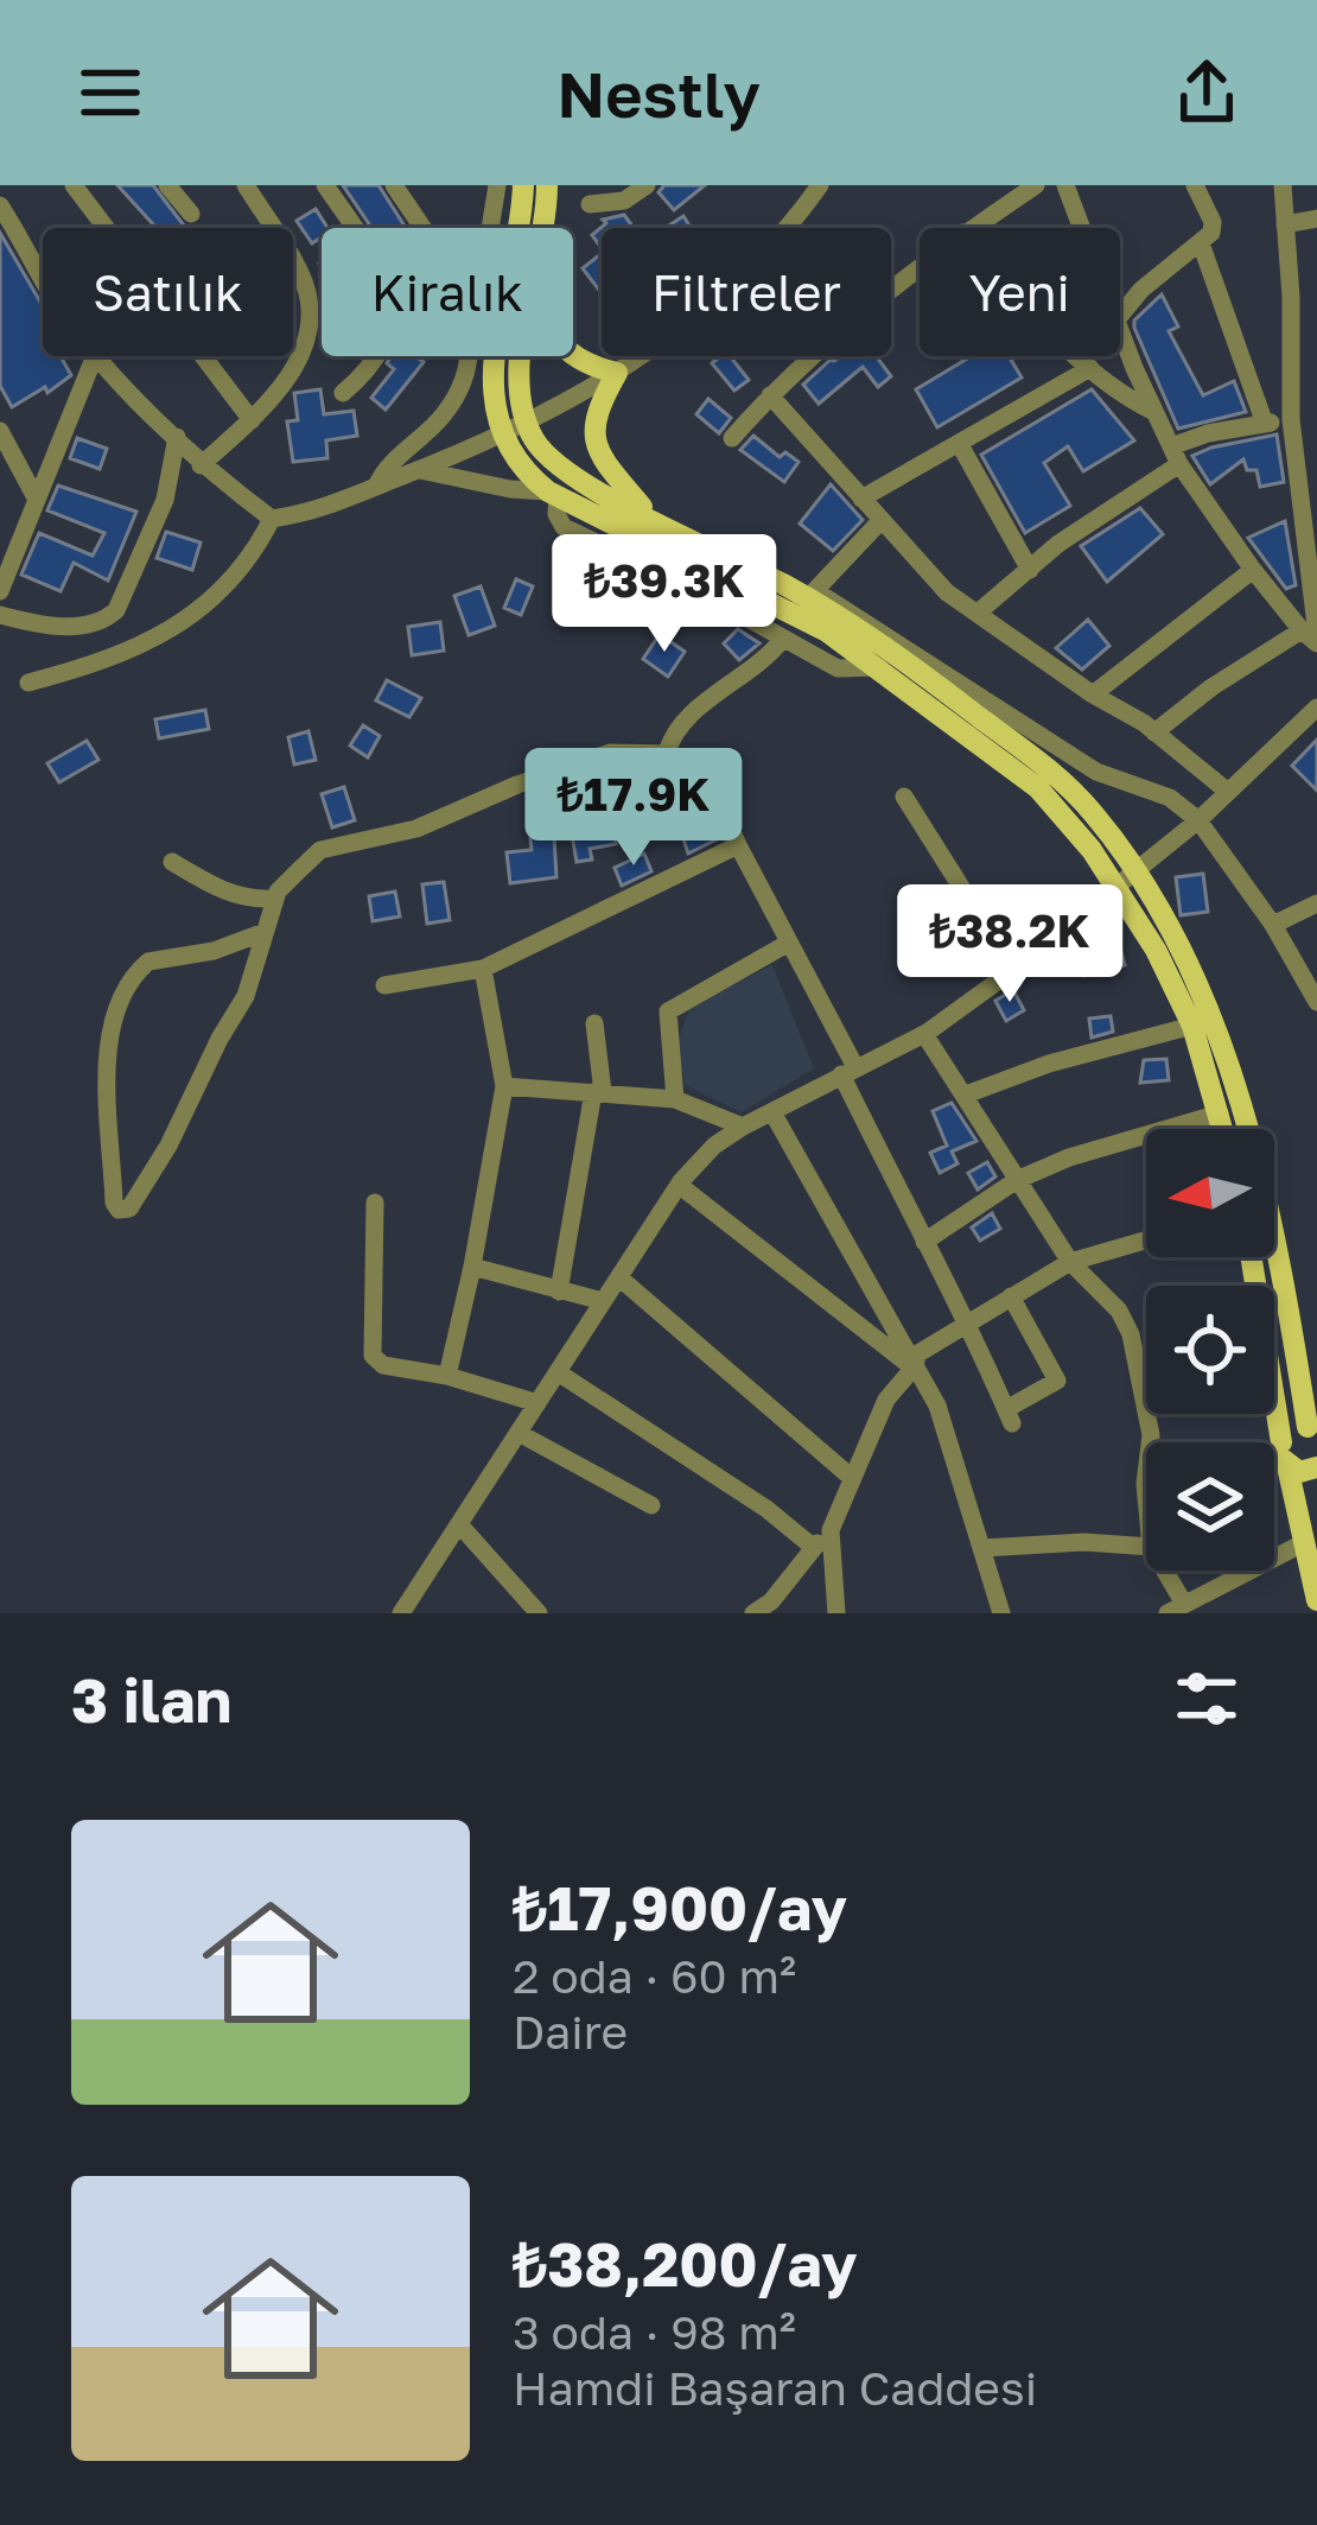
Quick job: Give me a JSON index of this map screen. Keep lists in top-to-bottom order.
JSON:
{
  "north": "left",
  "page": {
    "header": "Nestly",
    "chip": [
      "Satılık",
      "Kiralık",
      "Filtreler",
      "Yeni"
    ],
    "price": ["₺39.3K", "₺17.9K", "₺38.2K"],
    "heading": "3 ilan",
    "list": [
      {
        "name": "₺17,900/ay",
        "note": "2 oda · 60 m² · Daire"
      },
      {
        "name": "₺38,200/ay",
        "note": "3 oda · 98 m² · Hamdi Başaran Caddesi"
      }
    ]
  }
}
